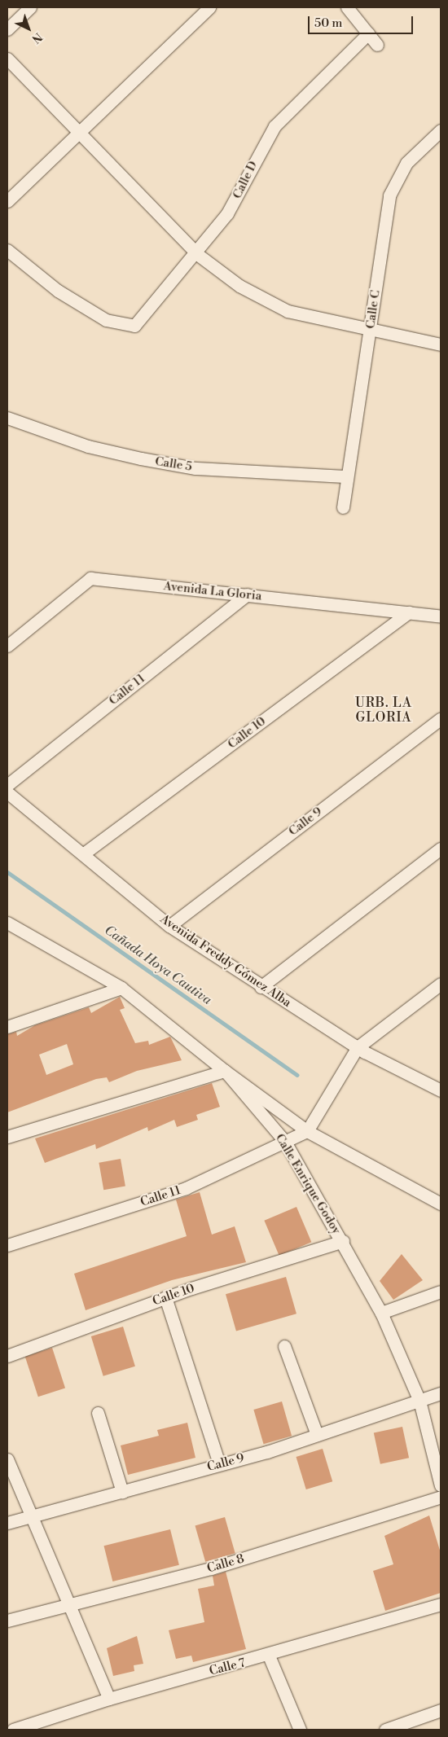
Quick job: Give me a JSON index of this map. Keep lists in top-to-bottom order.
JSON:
{
  "streets": {
    "street": [
      "Calle D",
      "Calle C",
      "Calle 5",
      "Avenida La Gloria",
      "Calle 11",
      "Calle 10",
      "Calle 9",
      "Avenida Freddy Gómez Alba",
      "Calle Enrique Godoy",
      "Calle 8",
      "Calle 7"
    ]
  },
  "crossings": [
    ["Calle C", "Calle 5"],
    ["Avenida La Gloria", "Calle 11"],
    ["Avenida La Gloria", "Calle 10"],
    ["Calle 11", "Calle Enrique Godoy"],
    ["Calle 10", "Avenida Freddy Gómez Alba"],
    ["Calle 10", "Calle Enrique Godoy"],
    ["Calle 9", "Avenida Freddy Gómez Alba"],
    ["Calle 9", "Calle Enrique Godoy"]
  ],
  "districts": ["URB. LA GLORIA"],
  "water": ["Cañada Hoya Cautiva"],
  "scale_bar": "50 m",
  "north": "bottom right"
}
